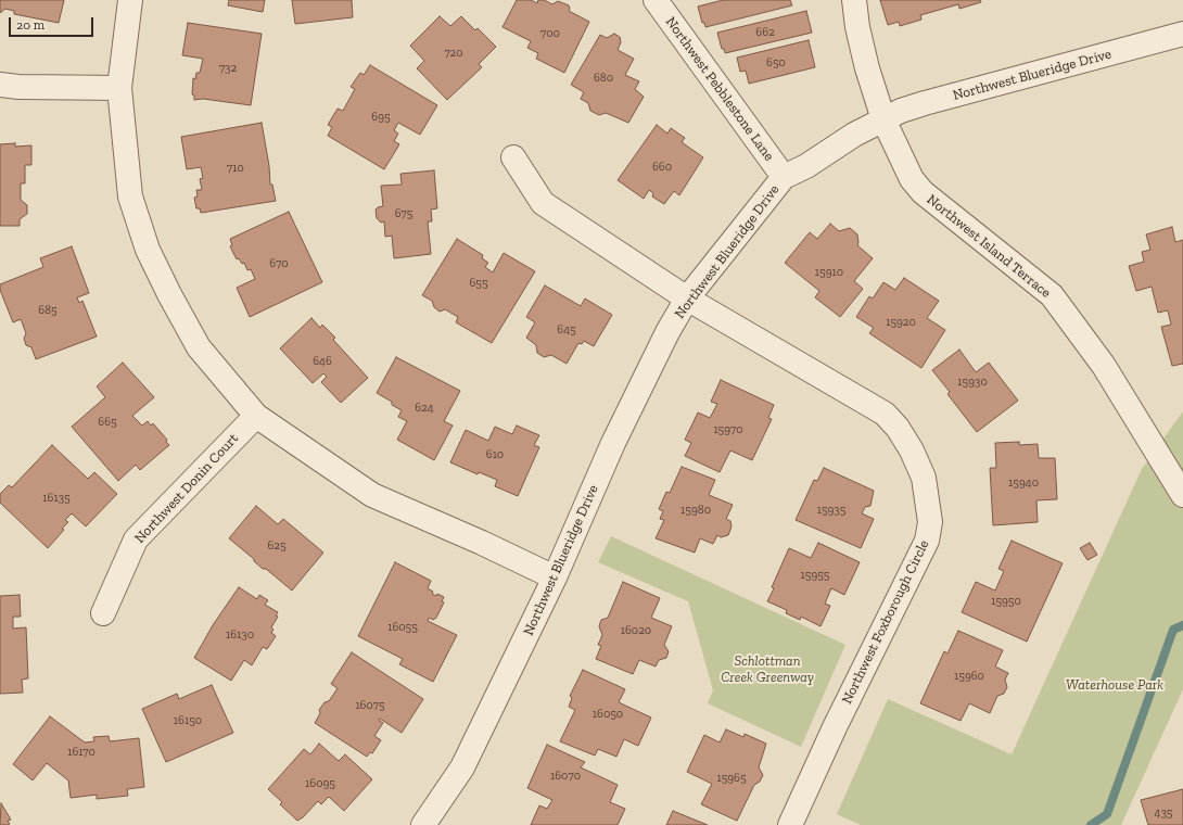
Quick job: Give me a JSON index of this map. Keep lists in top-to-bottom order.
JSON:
{
  "streets": {
    "street": [
      "Northwest Blueridge Drive",
      "Northwest Pebblestone Lane",
      "Northwest Island Terrace",
      "Northwest Donin Court",
      "Northwest Foxborough Circle"
    ]
  },
  "crossings": [
    ["Northwest Blueridge Drive", "Northwest Pebblestone Lane"],
    ["Northwest Blueridge Drive", "Northwest Island Terrace"],
    ["Northwest Blueridge Drive", "Northwest Foxborough Circle"]
  ],
  "parks": ["Schlottman Creek Greenway", "Waterhouse Park"],
  "house_numbers": [
    "662",
    "700",
    "720",
    "650",
    "732",
    "680",
    "695",
    "660",
    "710",
    "675",
    "670",
    "15910",
    "655",
    "685",
    "15920",
    "645",
    "646",
    "15930",
    "624",
    "665",
    "15970",
    "610",
    "15940",
    "16135",
    "15980",
    "15935",
    "625",
    "15955",
    "15950",
    "16055",
    "16020",
    "16130",
    "15960",
    "16075",
    "16050",
    "16150",
    "16170",
    "16070",
    "15965",
    "16095",
    "435"
  ],
  "scale_bar": "20 m"
}
